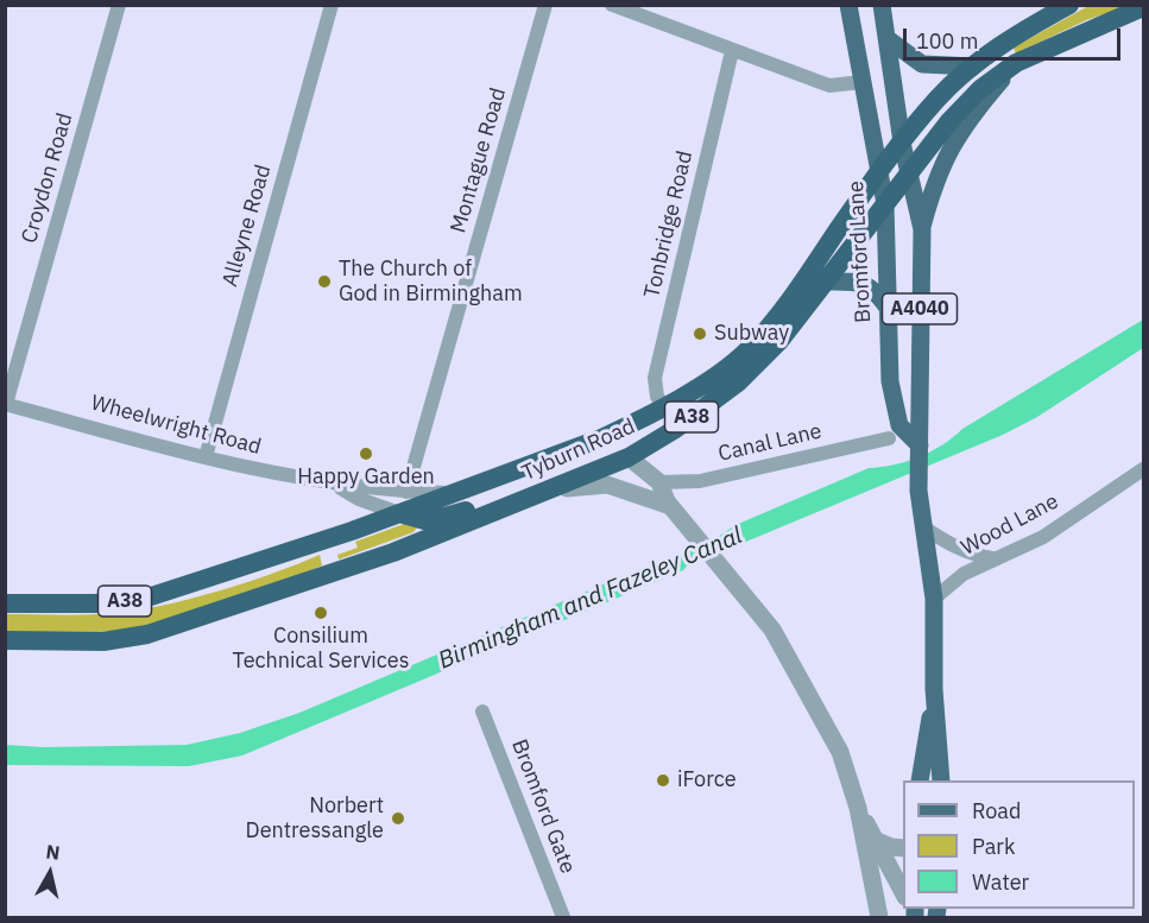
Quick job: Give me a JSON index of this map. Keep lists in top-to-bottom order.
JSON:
{
  "streets": {
    "highway": ["A38", "Tyburn Road"],
    "main road": ["Bromford Lane", "A4040"],
    "street": [
      "Montague Road",
      "Croydon Road",
      "Tonbridge Road",
      "Alleyne Road",
      "Wheelwright Road",
      "Canal Lane",
      "Wood Lane",
      "Bromford Gate"
    ]
  },
  "crossings": [
    ["Montague Road", "Wheelwright Road"],
    ["Croydon Road", "Wheelwright Road"],
    ["Tonbridge Road", "Tyburn Road"],
    ["Alleyne Road", "Wheelwright Road"],
    ["Bromford Lane", "A4040"],
    ["Bromford Lane", "Tyburn Road"],
    ["A4040", "Tyburn Road"],
    ["A4040", "Wood Lane"],
    ["Wheelwright Road", "Tyburn Road"]
  ],
  "water": ["Birmingham and Fazeley Canal"],
  "places": [
    "The Church of God in Birmingham",
    "Subway",
    "Happy Garden",
    "Consilium Technical Services",
    "iForce",
    "Norbert Dentressangle"
  ],
  "legend": ["Road", "Park", "Water"],
  "scale_bar": "100 m",
  "north": "top"
}
